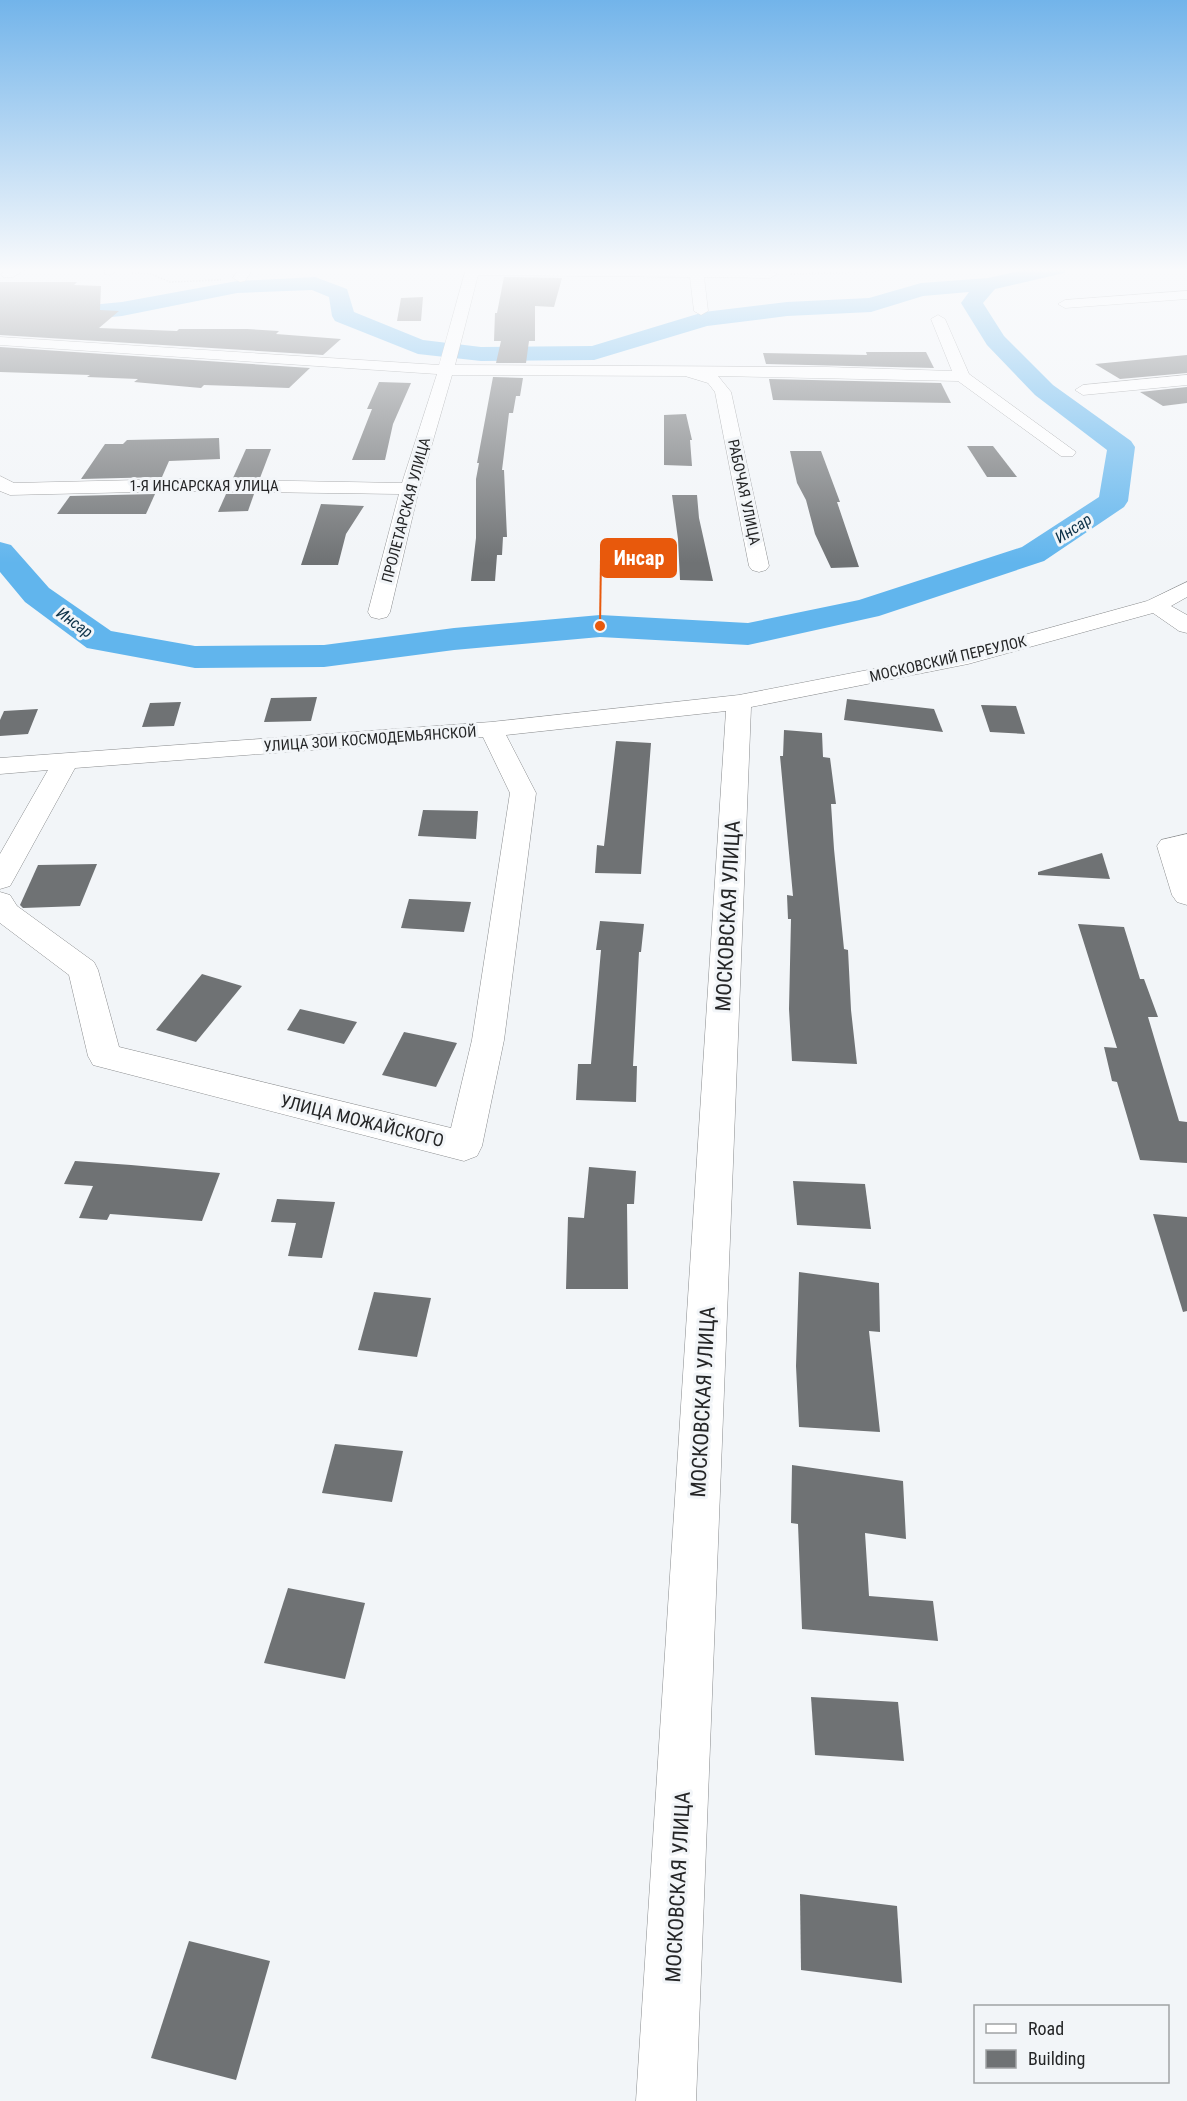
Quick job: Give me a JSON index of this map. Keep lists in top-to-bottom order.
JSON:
{
  "streets": {
    "street": [
      "1-Я ИНСАРСКАЯ УЛИЦА",
      "РАБОЧАЯ УЛИЦА",
      "ПРОЛЕТАРСКАЯ УЛИЦА",
      "МОСКОВСКИЙ ПЕРЕУЛОК",
      "УЛИЦА ЗОИ КОСМОДЕМЬЯНСКОЙ",
      "МОСКОВСКАЯ УЛИЦА",
      "УЛИЦА МОЖАЙСКОГО"
    ]
  },
  "crossings": [
    ["1-Я ИНСАРСКАЯ УЛИЦА", "ПРОЛЕТАРСКАЯ УЛИЦА"],
    ["МОСКОВСКИЙ ПЕРЕУЛОК", "УЛИЦА ЗОИ КОСМОДЕМЬЯНСКОЙ"],
    ["МОСКОВСКИЙ ПЕРЕУЛОК", "МОСКОВСКАЯ УЛИЦА"],
    ["УЛИЦА ЗОИ КОСМОДЕМЬЯНСКОЙ", "МОСКОВСКАЯ УЛИЦА"],
    ["УЛИЦА ЗОИ КОСМОДЕМЬЯНСКОЙ", "УЛИЦА МОЖАЙСКОГО"]
  ],
  "water": ["Инсар"],
  "places": ["Инсар"],
  "legend": ["Road", "Building"]
}
